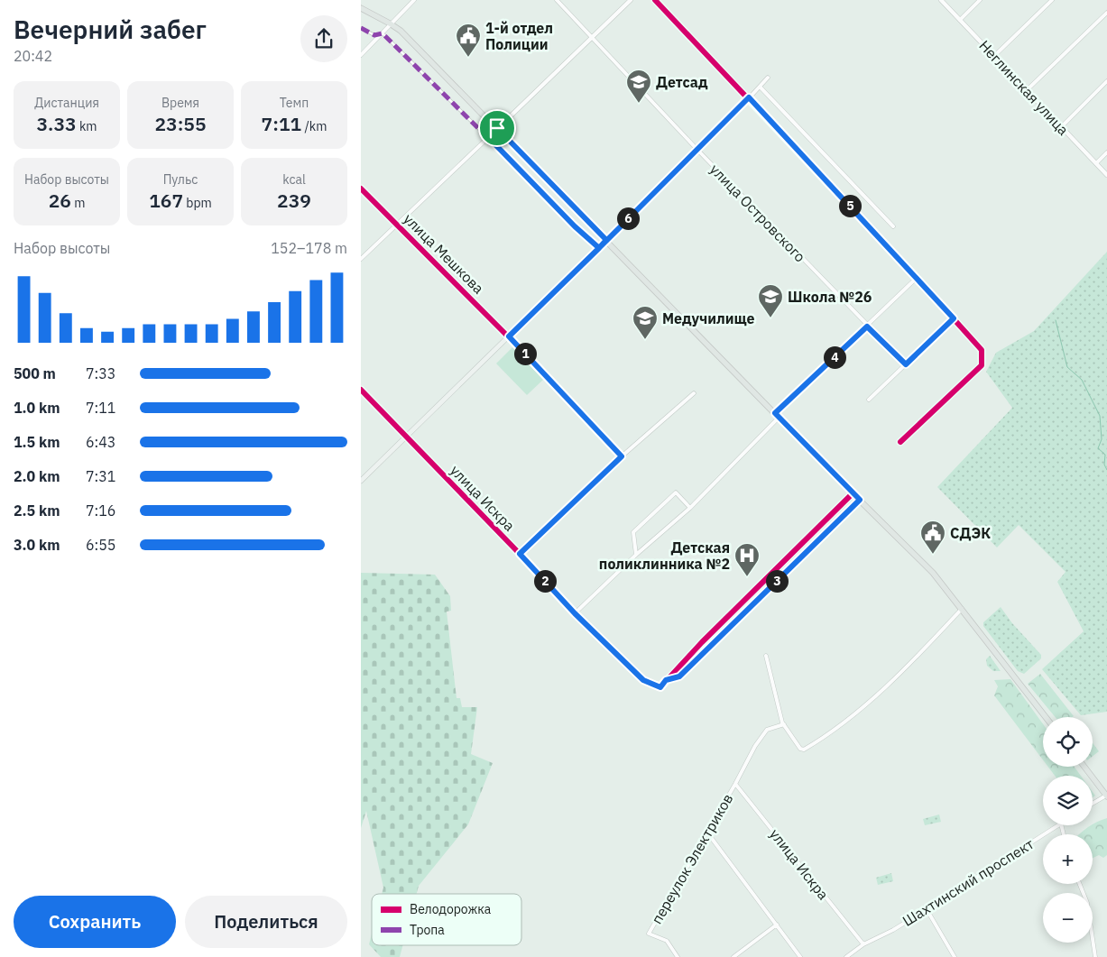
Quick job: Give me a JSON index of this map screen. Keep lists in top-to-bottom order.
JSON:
{
  "streets": {
    "street": [
      "Неглинская улица",
      "улица Островского",
      "улица Мешкова",
      "улица Искра",
      "переулок Электриков",
      "Шахтинский проспект"
    ]
  },
  "crossings": [
    ["улица Искра", "переулок Электриков"],
    ["улица Искра", "Шахтинский проспект"]
  ],
  "places": {
    "public building": ["1-й отдел Полиции", "СДЭК"],
    "school or university": ["Детсад", "Школа №26", "Медучилище"],
    "hospital": ["Детская поликлинника №2"]
  },
  "legend": ["Велодорожка", "Тропа"],
  "page": {
    "heading": ["Вечерний забег", "20:42"],
    "stats": [
      ["Дистанция", "3.33 km"],
      ["Время", "23:55"],
      ["Темп", "7:11 /km"],
      ["Набор высоты", "26 m"],
      ["Пульс", "167 bpm"],
      ["kcal", "239"]
    ],
    "pins": [
      "5",
      "6",
      "1",
      "4",
      "2",
      "3"
    ],
    "chart": ["Набор высоты", "152–178 m"],
    "list": [
      {
        "name": "500 m",
        "note": "7:33"
      },
      {
        "name": "1.0 km",
        "note": "7:11"
      },
      {
        "name": "1.5 km",
        "note": "6:43"
      },
      {
        "name": "2.0 km",
        "note": "7:31"
      },
      {
        "name": "2.5 km",
        "note": "7:16"
      },
      {
        "name": "3.0 km",
        "note": "6:55"
      }
    ],
    "map_buttons": ["+", "−"],
    "buttons": ["Сохранить", "Поделиться"]
  }
}
